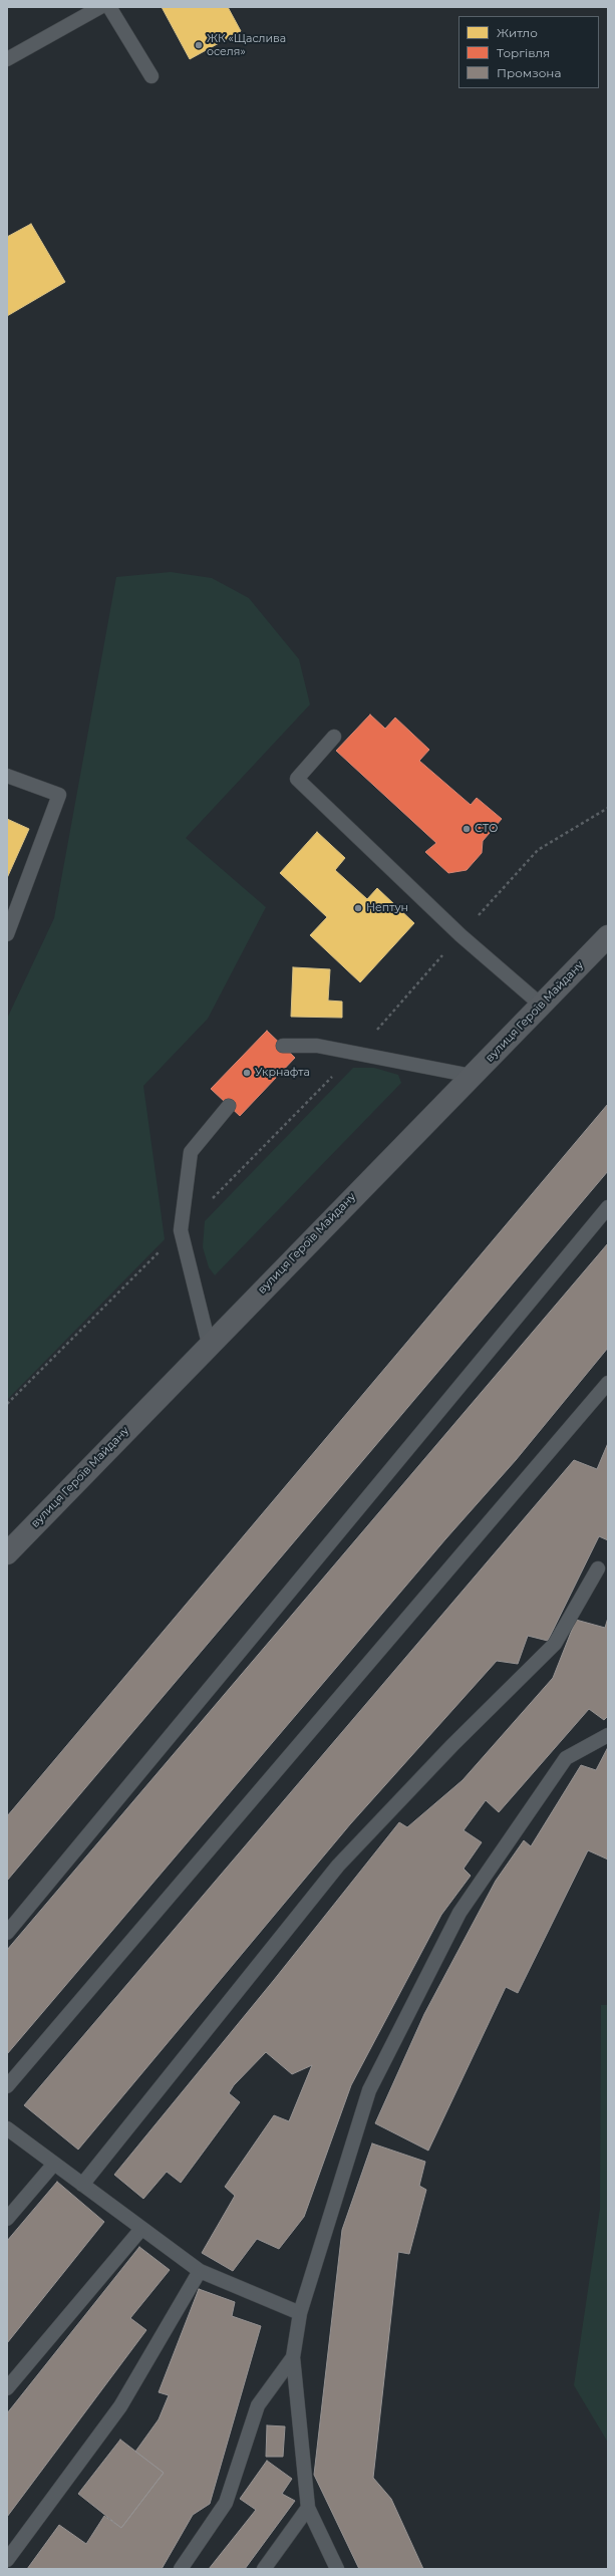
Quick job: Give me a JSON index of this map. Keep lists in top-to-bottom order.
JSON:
{
  "streets": {
    "main road": ["вулиця Героїв Майдану"]
  },
  "places": [
    "ЖК «Щаслива оселя»",
    "СТО",
    "Нептун",
    "Укрнафта"
  ],
  "legend": ["Житло", "Торгівля", "Промзона"]
}
